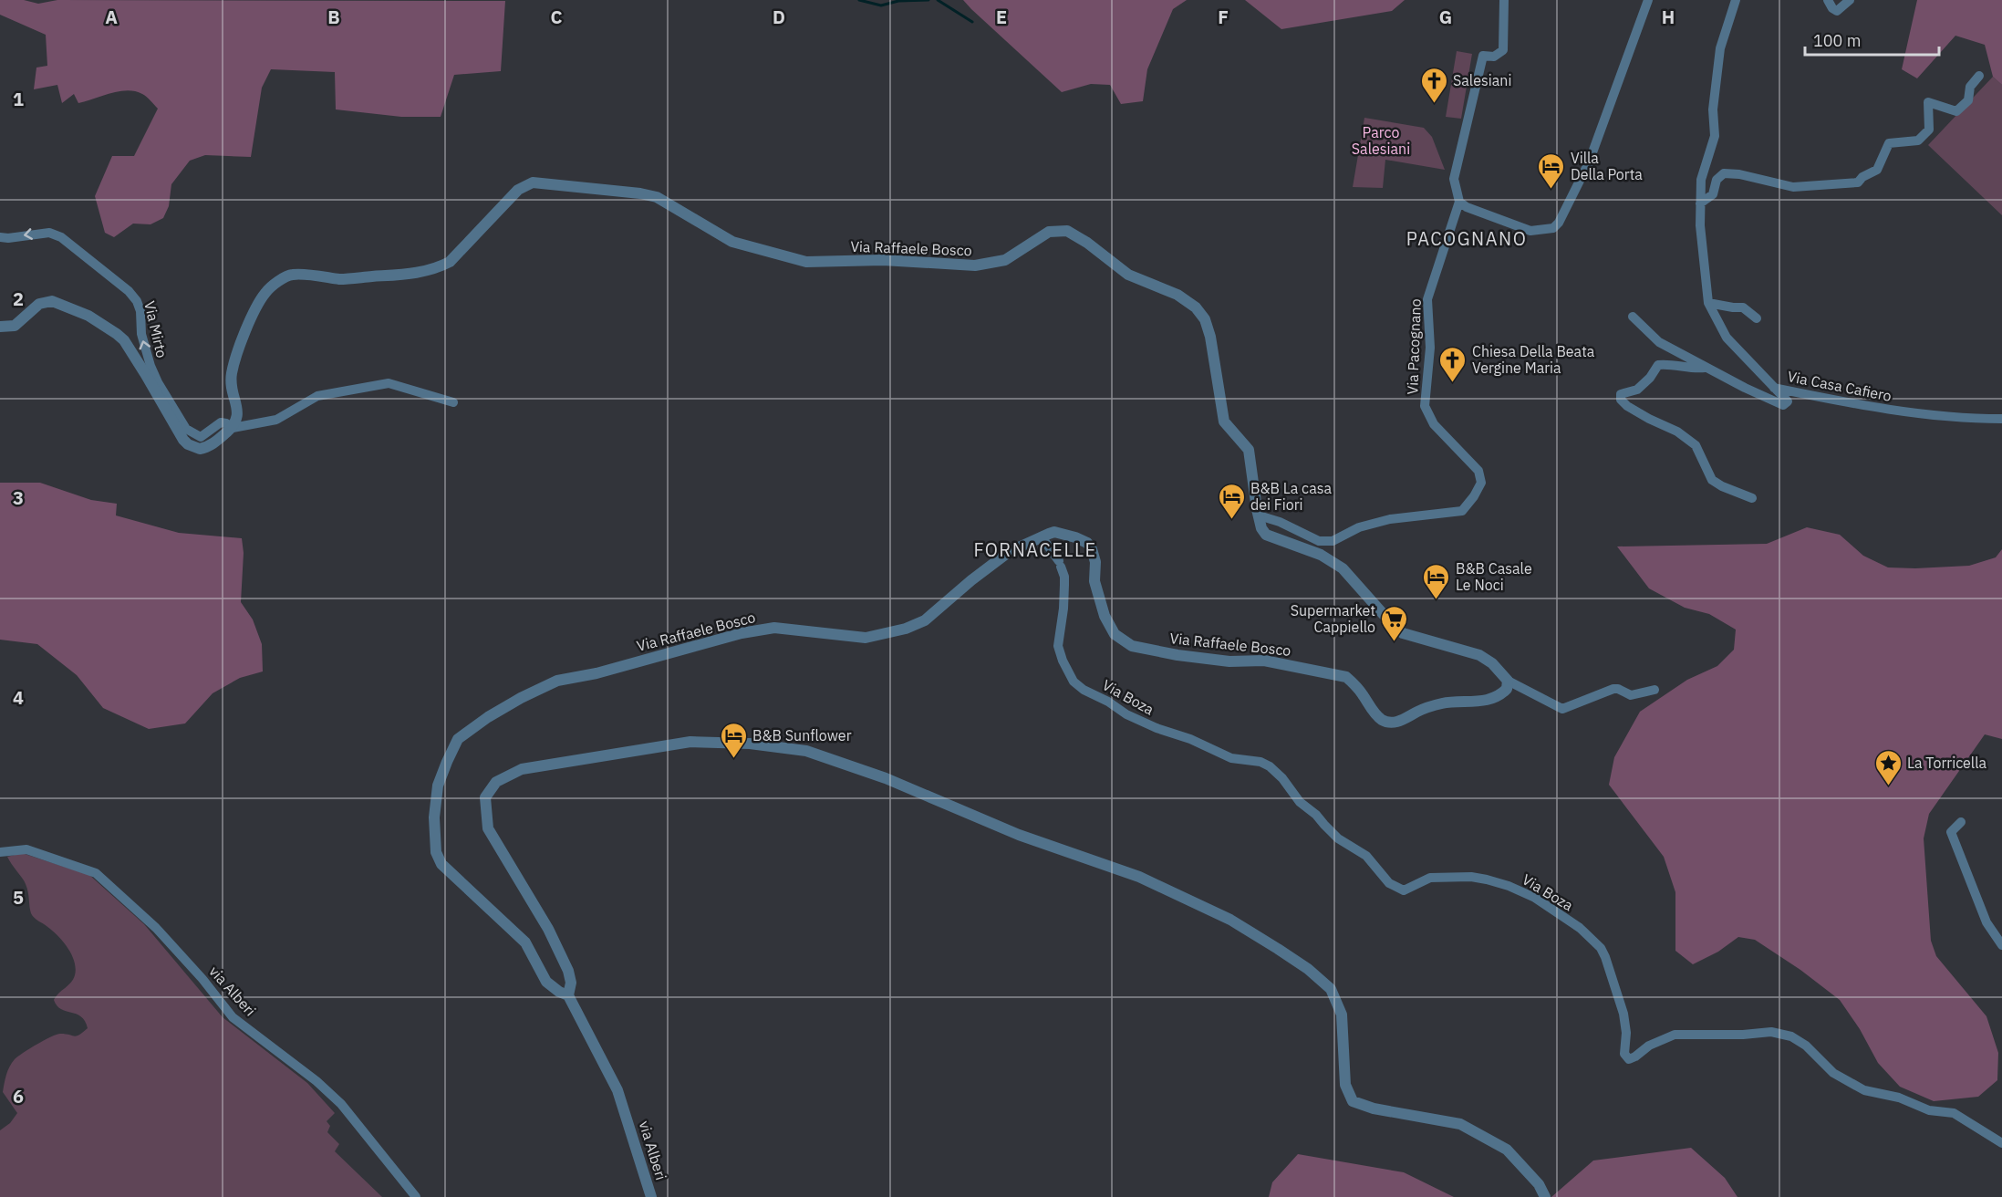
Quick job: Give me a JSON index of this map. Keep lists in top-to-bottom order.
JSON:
{
  "streets": {
    "street": [
      "Via Raffaele Bosco",
      "Via Mirto",
      "Via Pacognano",
      "Via Casa Cafiero",
      "Via Boza",
      "via Alberi"
    ]
  },
  "crossings": [
    ["Via Raffaele Bosco", "Via Mirto"],
    ["Via Raffaele Bosco", "Via Pacognano"],
    ["Via Raffaele Bosco", "Via Boza"],
    ["Via Raffaele Bosco", "via Alberi"]
  ],
  "one_way": ["Via Mirto"],
  "districts": ["PACOGNANO", "FORNACELLE"],
  "parks": ["Parco Salesiani"],
  "places": {
    "church": ["Salesiani", "Chiesa Della Beata Vergine Maria"],
    "hotel": [
      "Villa Della Porta",
      "B&B La casa dei Fiori",
      "B&B Casale Le Noci",
      "B&B Sunflower"
    ],
    "supermarket": ["Supermarket Cappiello"],
    "place": ["La Torricella"]
  },
  "scale_bar": "100 m",
  "grid": {
    "columns": [
      "A",
      "B",
      "C",
      "D",
      "E",
      "F",
      "G",
      "H"
    ],
    "rows": [
      "1",
      "2",
      "3",
      "4",
      "5",
      "6"
    ]
  }
}
